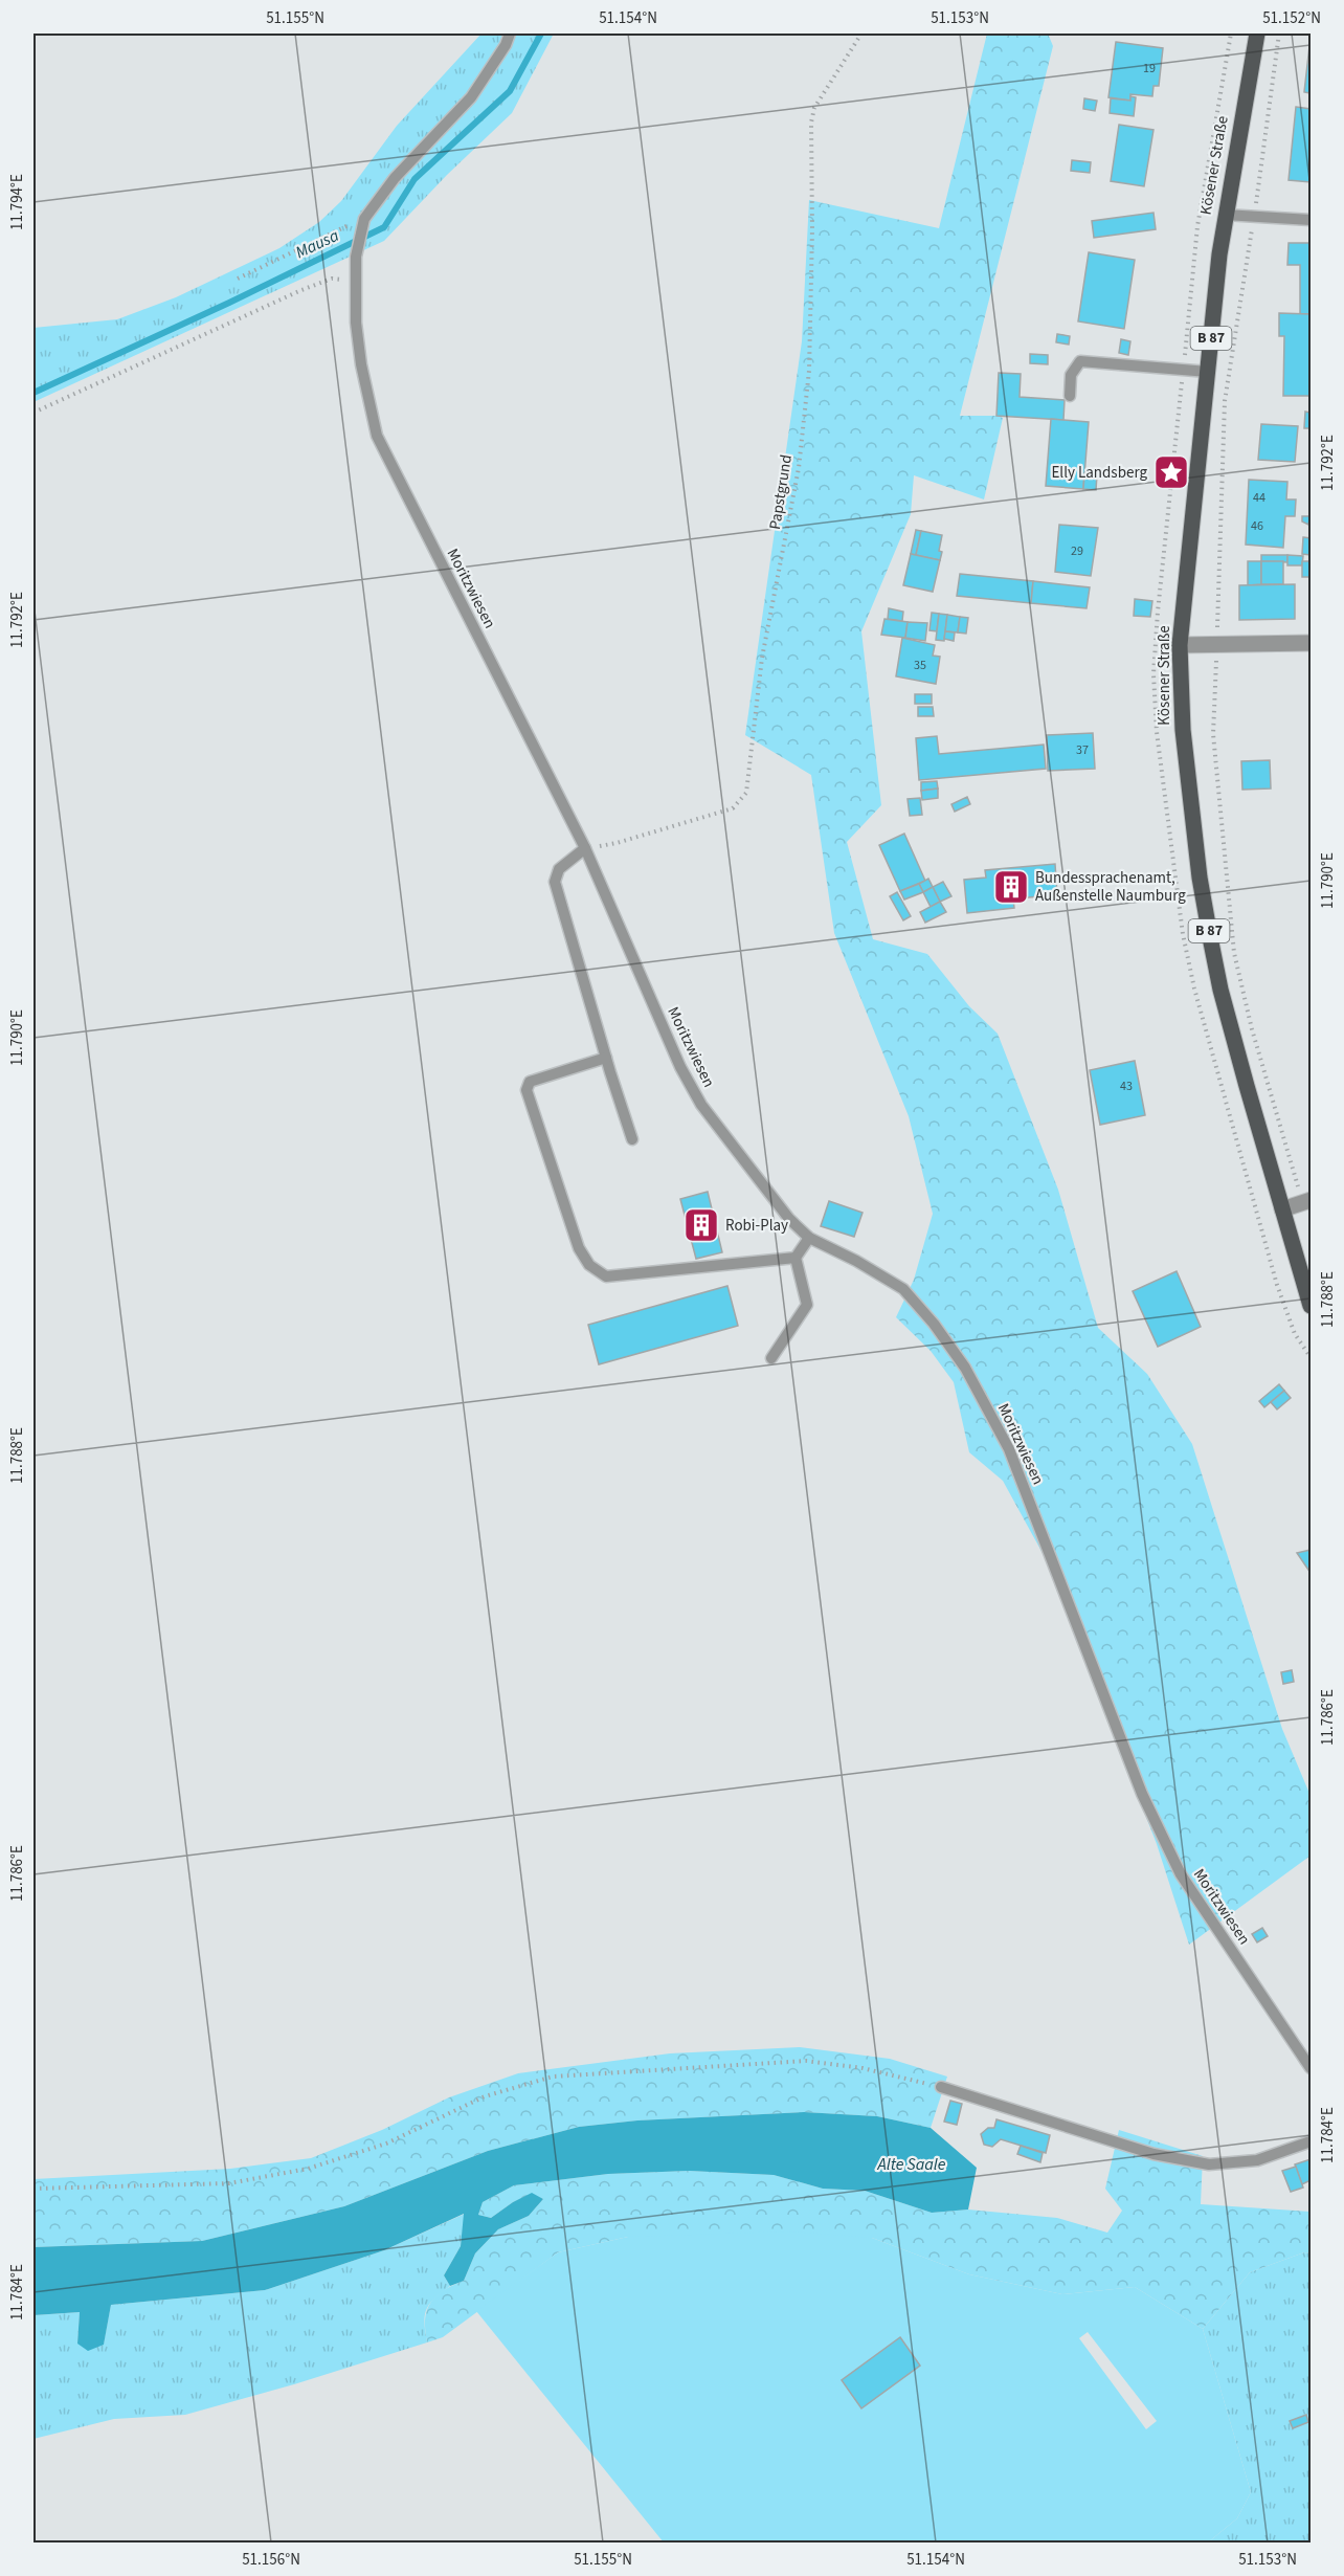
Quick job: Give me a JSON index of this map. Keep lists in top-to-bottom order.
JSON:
{
  "streets": {
    "main road": ["Kösener Straße", "B 87"],
    "lane": ["Moritzwiesen"],
    "path": ["Papstgrund"]
  },
  "crossings": [
    ["Papstgrund", "Moritzwiesen"]
  ],
  "water": ["Mausa", "Alte Saale"],
  "places": {
    "place": ["Elly Landsberg"],
    "building": ["Bundessprachenamt, Außenstelle Naumburg", "Robi-Play"]
  },
  "house_numbers": [
    "19",
    "44",
    "46",
    "29",
    "35",
    "37",
    "43"
  ],
  "coordinates": [
    "51.155°N",
    "51.154°N",
    "51.153°N",
    "51.152°N",
    "11.794°E",
    "11.792°E",
    "11.790°E",
    "11.788°E",
    "11.786°E",
    "11.784°E",
    "51.156°N"
  ]
}
